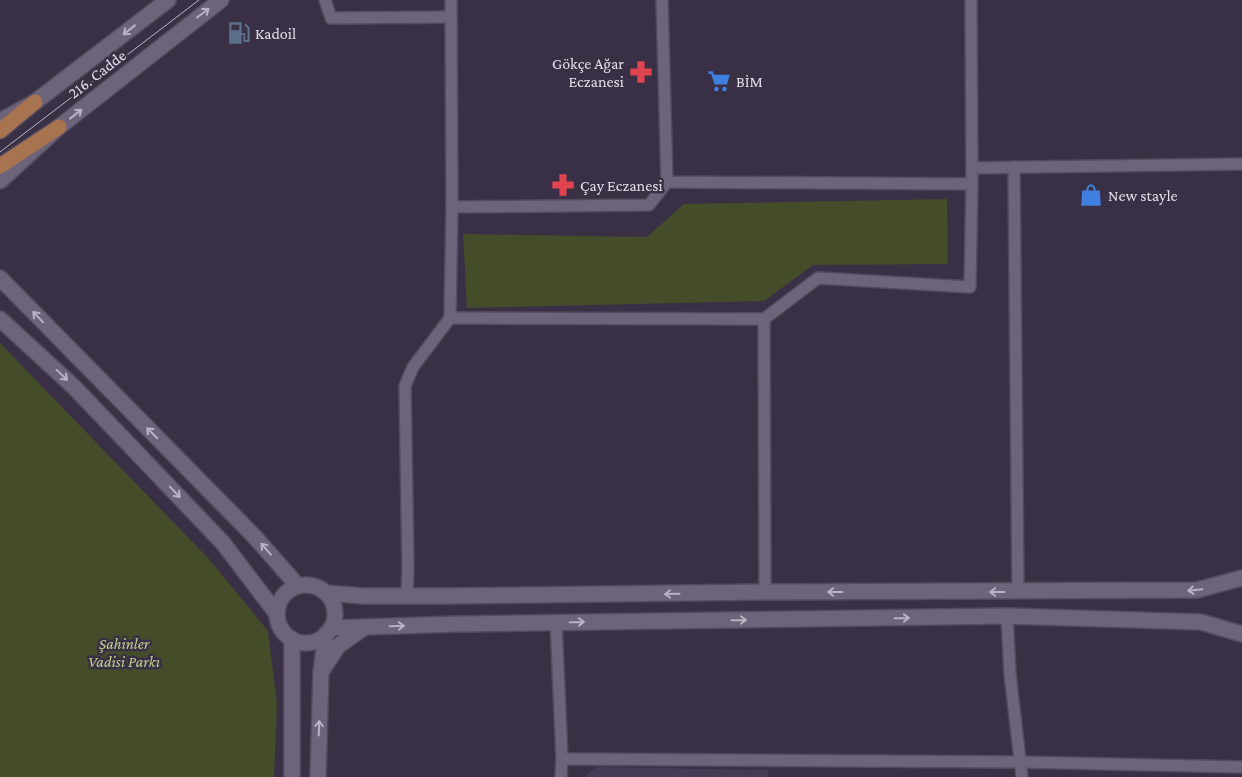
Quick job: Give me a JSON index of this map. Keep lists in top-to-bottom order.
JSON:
{
  "streets": {
    "street": ["216. Cadde"]
  },
  "parks": ["Şahinler Vadisi Parkı"],
  "places": {
    "fuel station": ["Kadoil"],
    "pharmacy": ["Gökçe Ağar Eczanesi", "Çay Eczanesi"],
    "supermarket": ["BİM"],
    "shop": ["New stayle"]
  }
}
